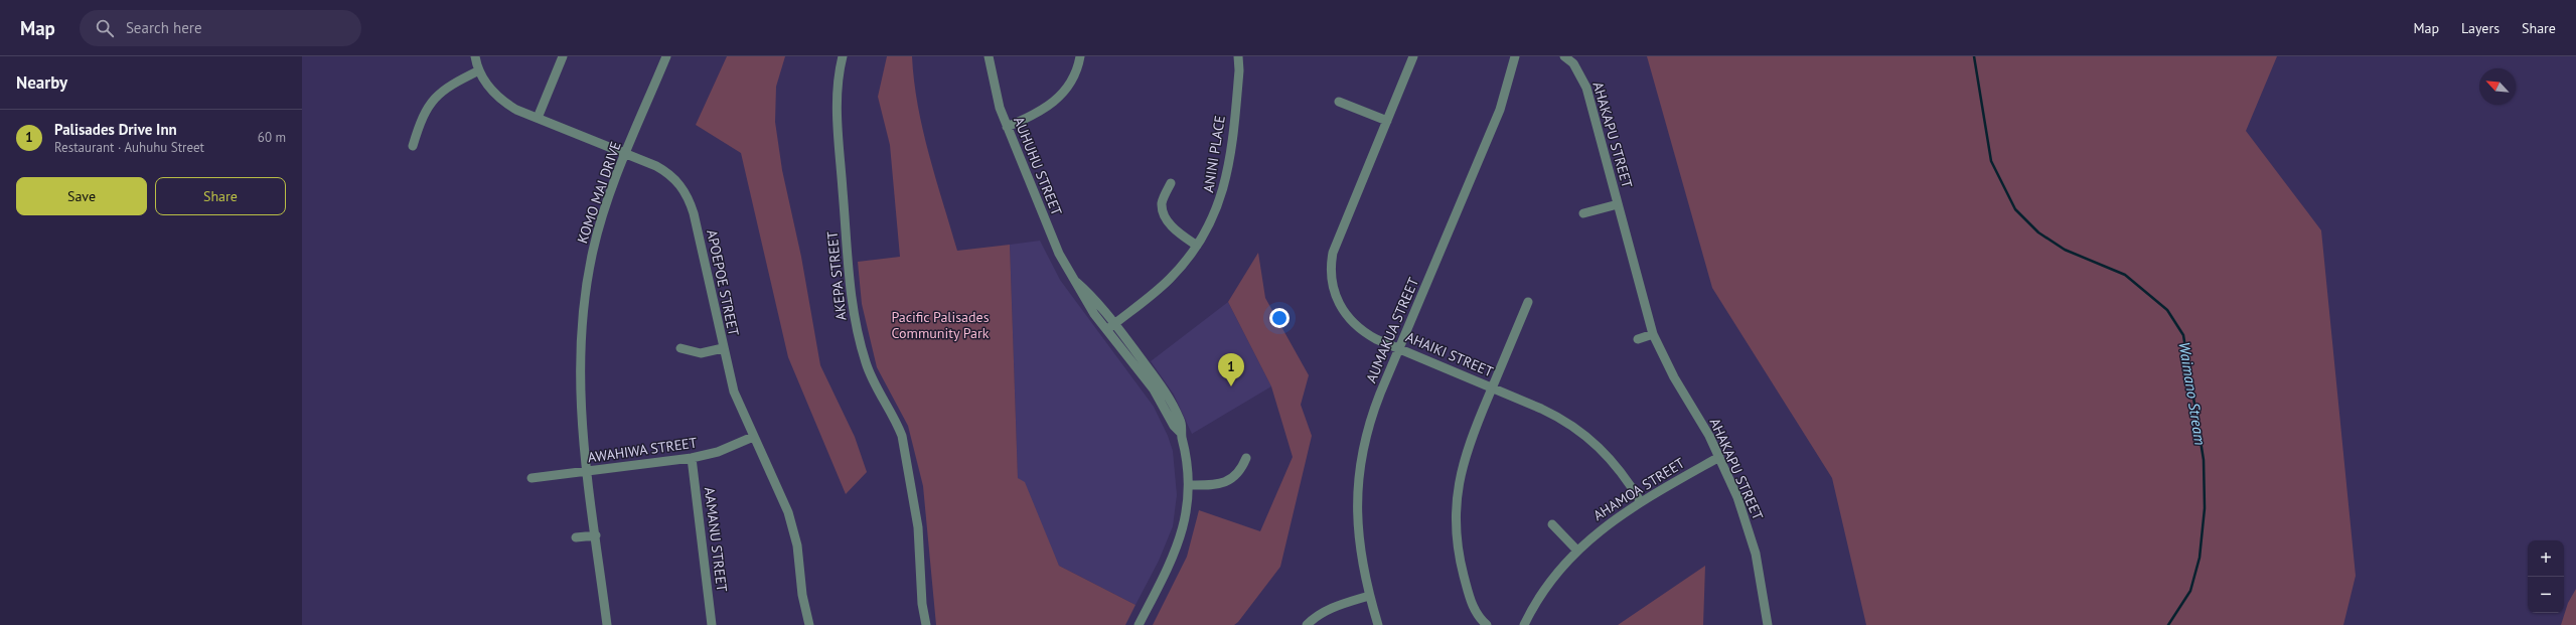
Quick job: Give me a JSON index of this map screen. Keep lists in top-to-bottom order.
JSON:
{
  "streets": {
    "street": [
      "AHAKAPU STREET",
      "ANINI PLACE",
      "AUHUHU STREET",
      "KOMO MAI DRIVE",
      "AKEPA STREET",
      "APOEPOE STREET",
      "AUMAKUA STREET",
      "AHAIKI STREET",
      "AWAHIWA STREET",
      "AHAMOA STREET",
      "AAMANU STREET"
    ]
  },
  "crossings": [
    ["AHAKAPU STREET", "AHAMOA STREET"],
    ["ANINI PLACE", "AUHUHU STREET"],
    ["KOMO MAI DRIVE", "APOEPOE STREET"],
    ["KOMO MAI DRIVE", "AWAHIWA STREET"],
    ["APOEPOE STREET", "AWAHIWA STREET"],
    ["AUMAKUA STREET", "AHAIKI STREET"],
    ["AHAIKI STREET", "AHAMOA STREET"],
    ["AWAHIWA STREET", "AAMANU STREET"]
  ],
  "water": ["Waimano Stream"],
  "parks": ["Pacific Palisades Community Park"],
  "north": "top left",
  "page": {
    "header": "Map",
    "search": "Search here",
    "nav": ["Map", "Layers", "Share"],
    "heading": "Nearby",
    "list": [
      {
        "mark": "1",
        "name": "Palisades Drive Inn",
        "note": "Restaurant · Auhuhu Street",
        "value": "60 m"
      }
    ],
    "buttons": ["Save", "Share"],
    "pins": "1",
    "map_buttons": ["+", "−"]
  }
}
